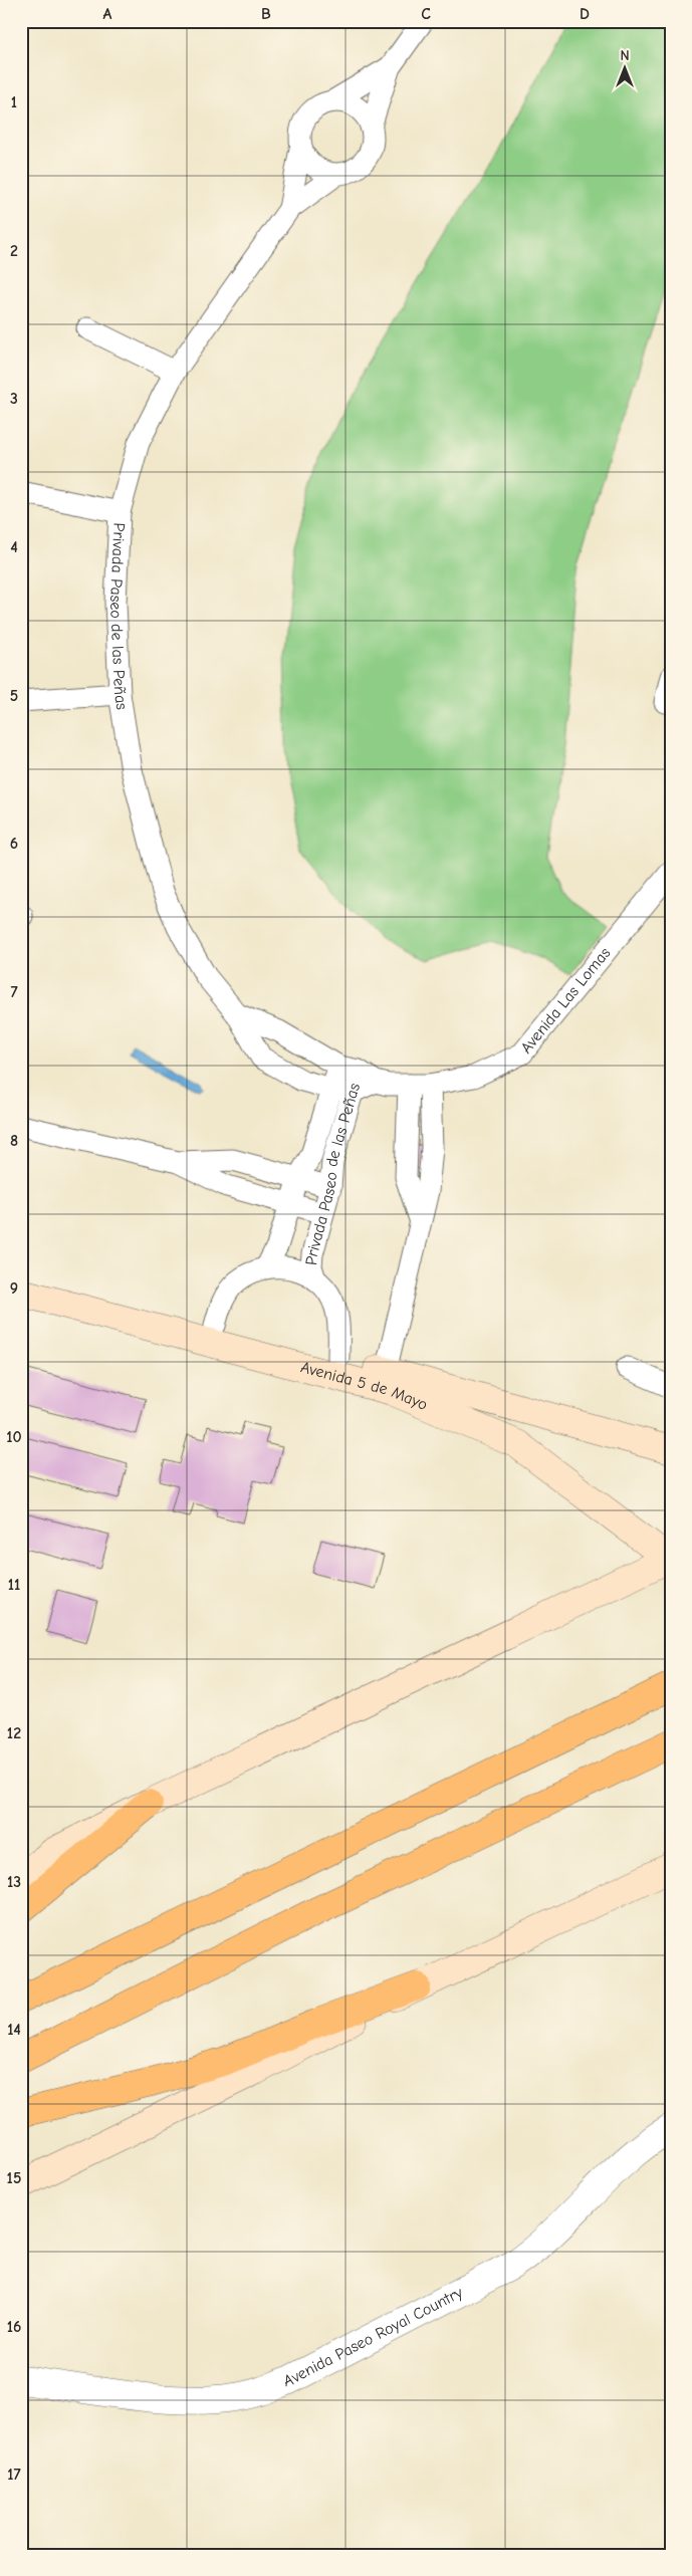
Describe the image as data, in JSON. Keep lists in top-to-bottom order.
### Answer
{
  "streets": {
    "main road": ["Avenida 5 de Mayo"],
    "street": ["Privada Paseo de las Peñas", "Avenida Las Lomas", "Avenida Paseo Royal Country"]
  },
  "crossings": [
    ["Privada Paseo de las Peñas", "Avenida Las Lomas"],
    ["Privada Paseo de las Peñas", "Avenida 5 de Mayo"]
  ],
  "north": "top",
  "grid": {
    "columns": [
      "A",
      "B",
      "C",
      "D"
    ],
    "rows": [
      "1",
      "2",
      "3",
      "4",
      "5",
      "6",
      "7",
      "8",
      "9",
      "10",
      "11",
      "12",
      "13",
      "14",
      "15",
      "16",
      "17"
    ]
  }
}
